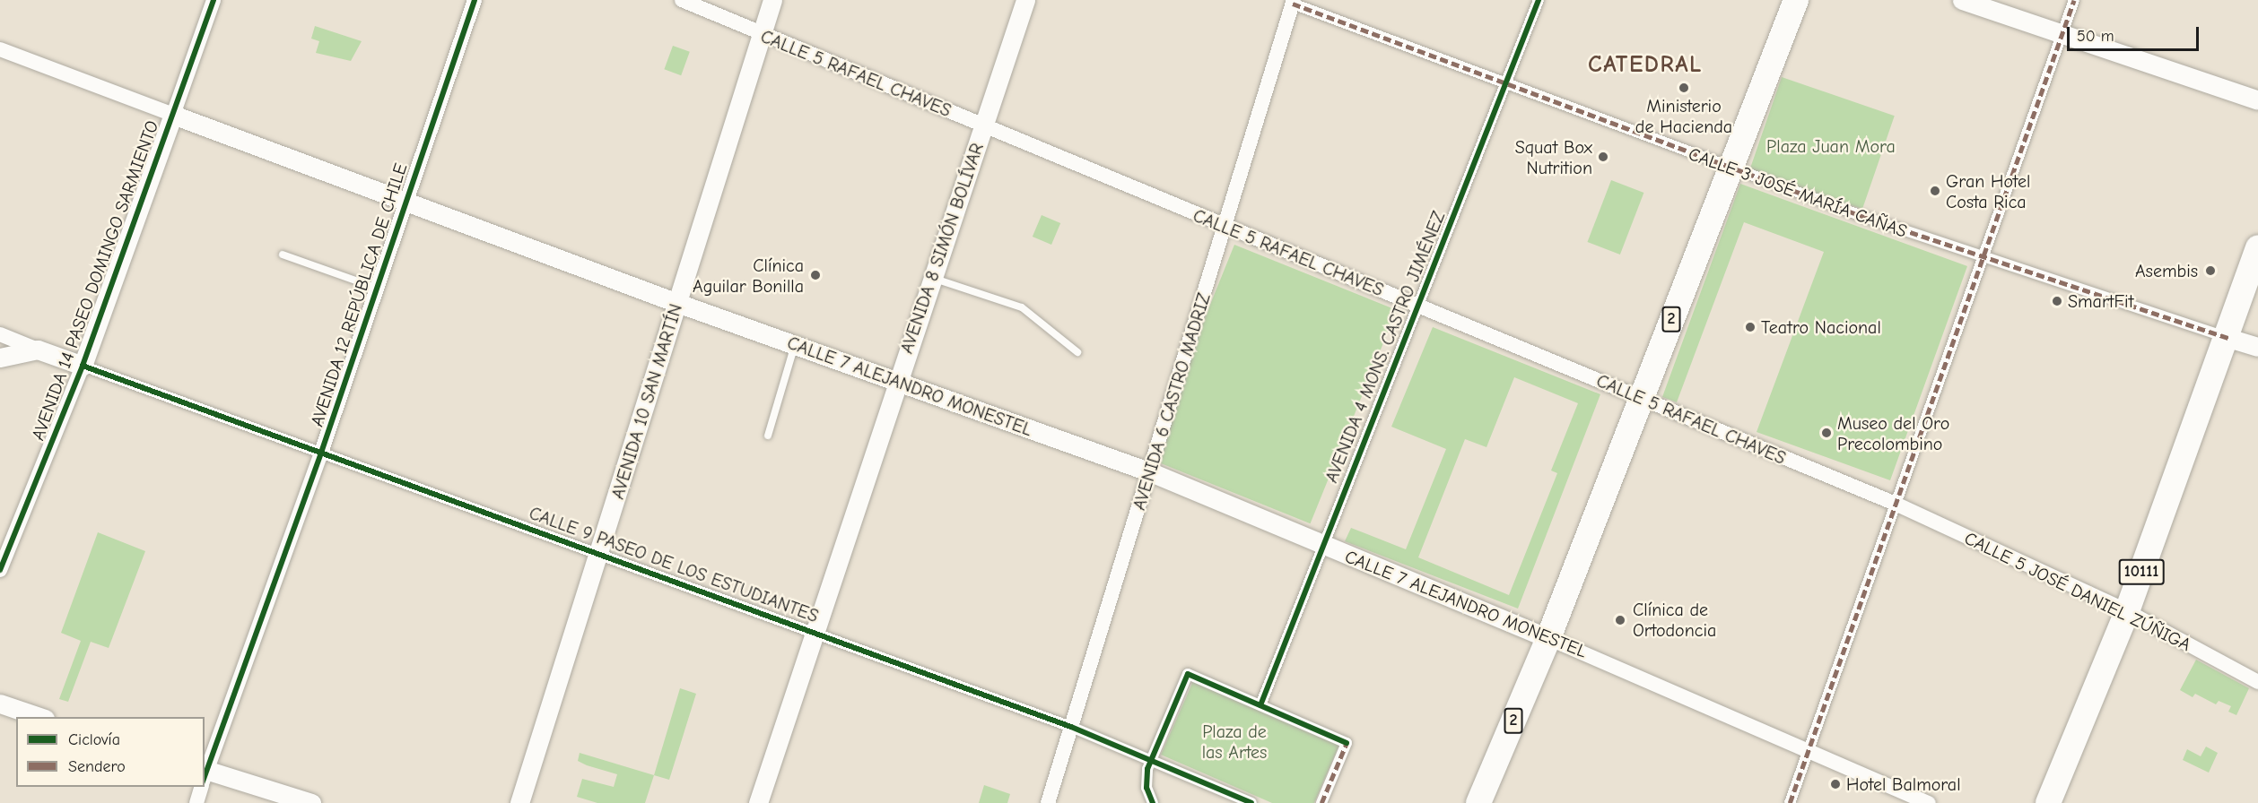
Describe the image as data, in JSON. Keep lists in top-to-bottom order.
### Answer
{
  "streets": {
    "highway": ["2", "10111"],
    "street": [
      "CALLE 5 RAFAEL CHAVES",
      "CALLE 3 JOSÉ MARÍA CAÑAS",
      "AVENIDA 8 SIMÓN BOLÍVAR",
      "AVENIDA 14 PASEO DOMINGO SARMIENTO",
      "AVENIDA 12 REPÚBLICA DE CHILE",
      "AVENIDA 4 MONS. CASTRO JIMÉNEZ",
      "CALLE 7 ALEJANDRO MONESTEL",
      "AVENIDA 10 SAN MARTÍN",
      "AVENIDA 6 CASTRO MADRIZ",
      "CALLE 9 PASEO DE LOS ESTUDIANTES",
      "CALLE 5 JOSÉ DANIEL ZÚÑIGA"
    ]
  },
  "crossings": [
    ["CALLE 5 RAFAEL CHAVES", "AVENIDA 8 SIMÓN BOLÍVAR"],
    ["CALLE 5 RAFAEL CHAVES", "2"],
    ["CALLE 5 RAFAEL CHAVES", "AVENIDA 4 MONS. CASTRO JIMÉNEZ"],
    ["CALLE 5 RAFAEL CHAVES", "AVENIDA 10 SAN MARTÍN"],
    ["CALLE 5 RAFAEL CHAVES", "AVENIDA 6 CASTRO MADRIZ"],
    ["CALLE 5 RAFAEL CHAVES", "CALLE 5 JOSÉ DANIEL ZÚÑIGA"],
    ["CALLE 3 JOSÉ MARÍA CAÑAS", "2"],
    ["CALLE 3 JOSÉ MARÍA CAÑAS", "AVENIDA 4 MONS. CASTRO JIMÉNEZ"],
    ["CALLE 3 JOSÉ MARÍA CAÑAS", "AVENIDA 6 CASTRO MADRIZ"],
    ["CALLE 3 JOSÉ MARÍA CAÑAS", "10111"],
    ["AVENIDA 8 SIMÓN BOLÍVAR", "CALLE 7 ALEJANDRO MONESTEL"],
    ["AVENIDA 8 SIMÓN BOLÍVAR", "CALLE 9 PASEO DE LOS ESTUDIANTES"],
    ["AVENIDA 14 PASEO DOMINGO SARMIENTO", "CALLE 7 ALEJANDRO MONESTEL"],
    ["AVENIDA 14 PASEO DOMINGO SARMIENTO", "CALLE 9 PASEO DE LOS ESTUDIANTES"],
    ["AVENIDA 12 REPÚBLICA DE CHILE", "CALLE 7 ALEJANDRO MONESTEL"],
    ["AVENIDA 12 REPÚBLICA DE CHILE", "CALLE 9 PASEO DE LOS ESTUDIANTES"],
    ["2", "CALLE 7 ALEJANDRO MONESTEL"],
    ["AVENIDA 4 MONS. CASTRO JIMÉNEZ", "CALLE 7 ALEJANDRO MONESTEL"],
    ["CALLE 7 ALEJANDRO MONESTEL", "AVENIDA 10 SAN MARTÍN"],
    ["CALLE 7 ALEJANDRO MONESTEL", "AVENIDA 6 CASTRO MADRIZ"],
    ["AVENIDA 10 SAN MARTÍN", "CALLE 9 PASEO DE LOS ESTUDIANTES"],
    ["AVENIDA 6 CASTRO MADRIZ", "CALLE 9 PASEO DE LOS ESTUDIANTES"],
    ["10111", "CALLE 5 JOSÉ DANIEL ZÚÑIGA"]
  ],
  "districts": ["CATEDRAL"],
  "parks": ["Plaza Juan Mora", "Plaza de las Artes"],
  "places": [
    "Ministerio de Hacienda",
    "Squat Box Nutrition",
    "Gran Hotel Costa Rica",
    "Asembis",
    "Clínica Aguilar Bonilla",
    "SmartFit",
    "Teatro Nacional",
    "Museo del Oro Precolombino",
    "Clínica de Ortodoncia",
    "Hotel Balmoral"
  ],
  "legend": ["Ciclovía", "Sendero"],
  "scale_bar": "50 m"
}
